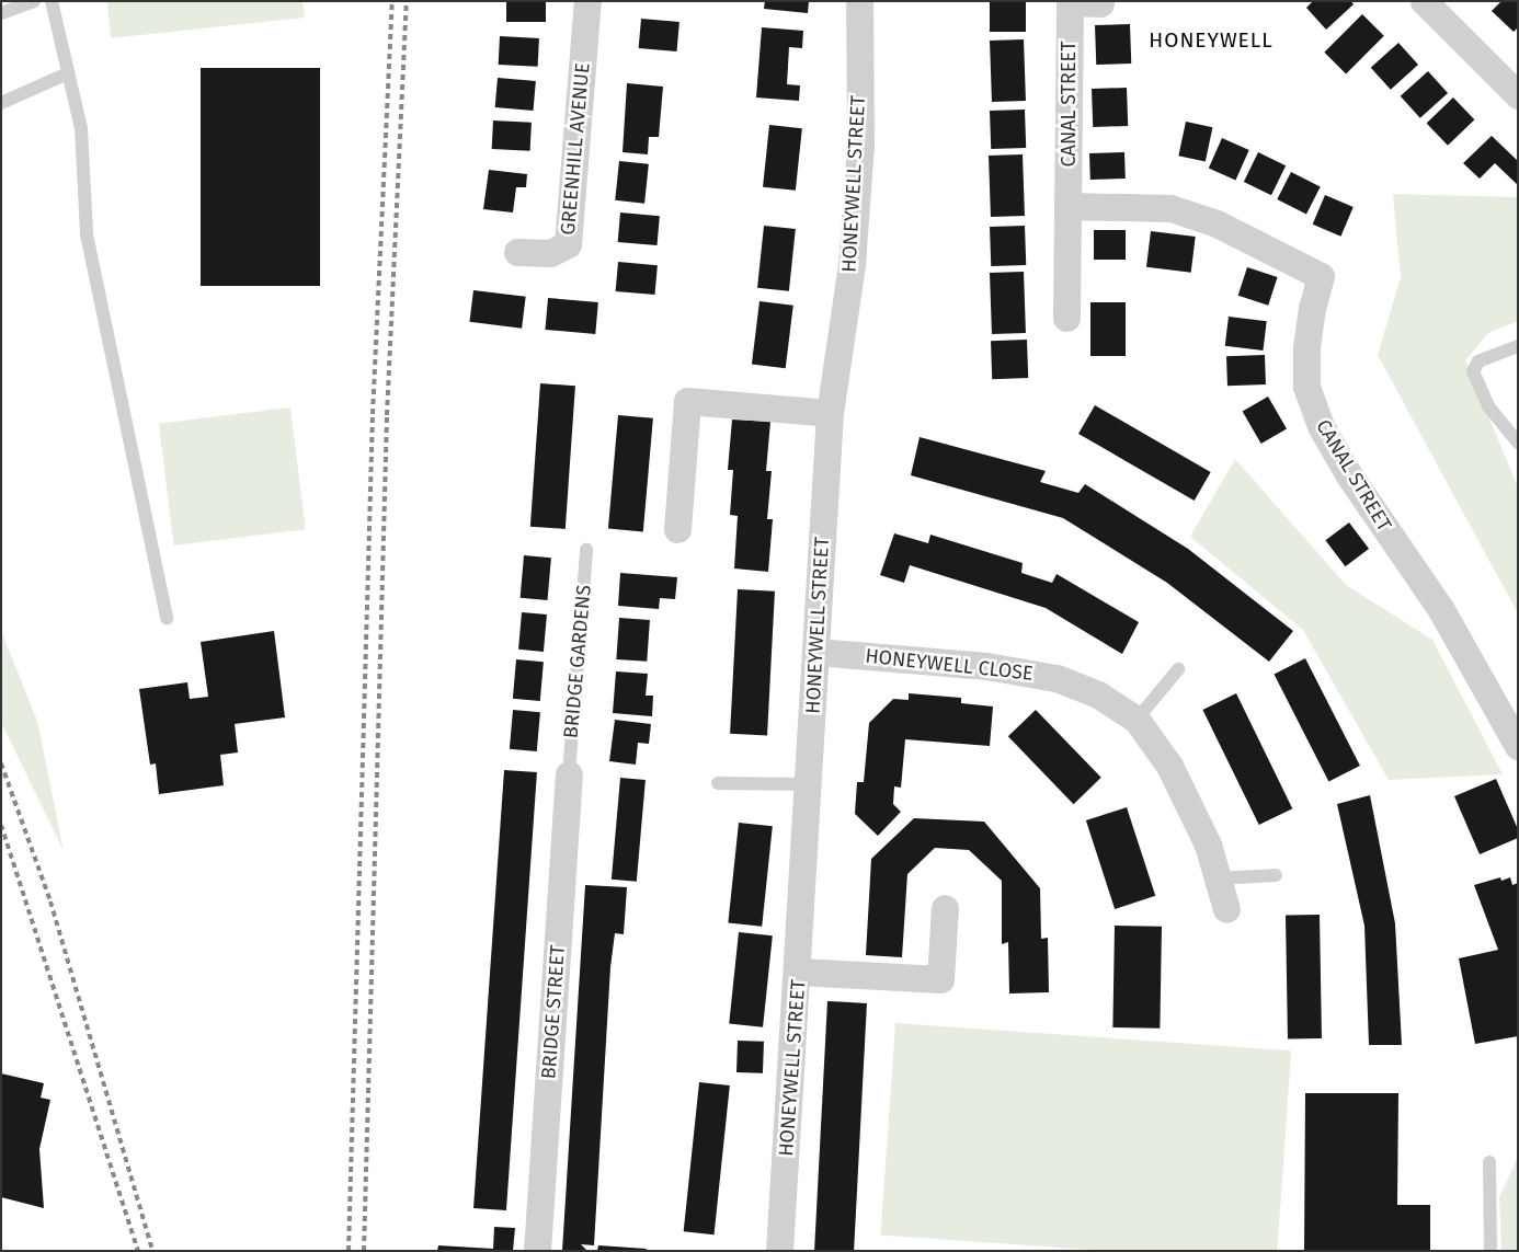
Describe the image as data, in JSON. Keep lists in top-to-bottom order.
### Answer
{
  "streets": {
    "street": [
      "CANAL STREET",
      "GREENHILL AVENUE",
      "HONEYWELL STREET",
      "HONEYWELL CLOSE",
      "BRIDGE STREET"
    ],
    "lane": ["BRIDGE GARDENS"]
  },
  "crossings": [
    ["HONEYWELL STREET", "HONEYWELL CLOSE"],
    ["BRIDGE GARDENS", "BRIDGE STREET"]
  ],
  "districts": ["HONEYWELL"]
}
